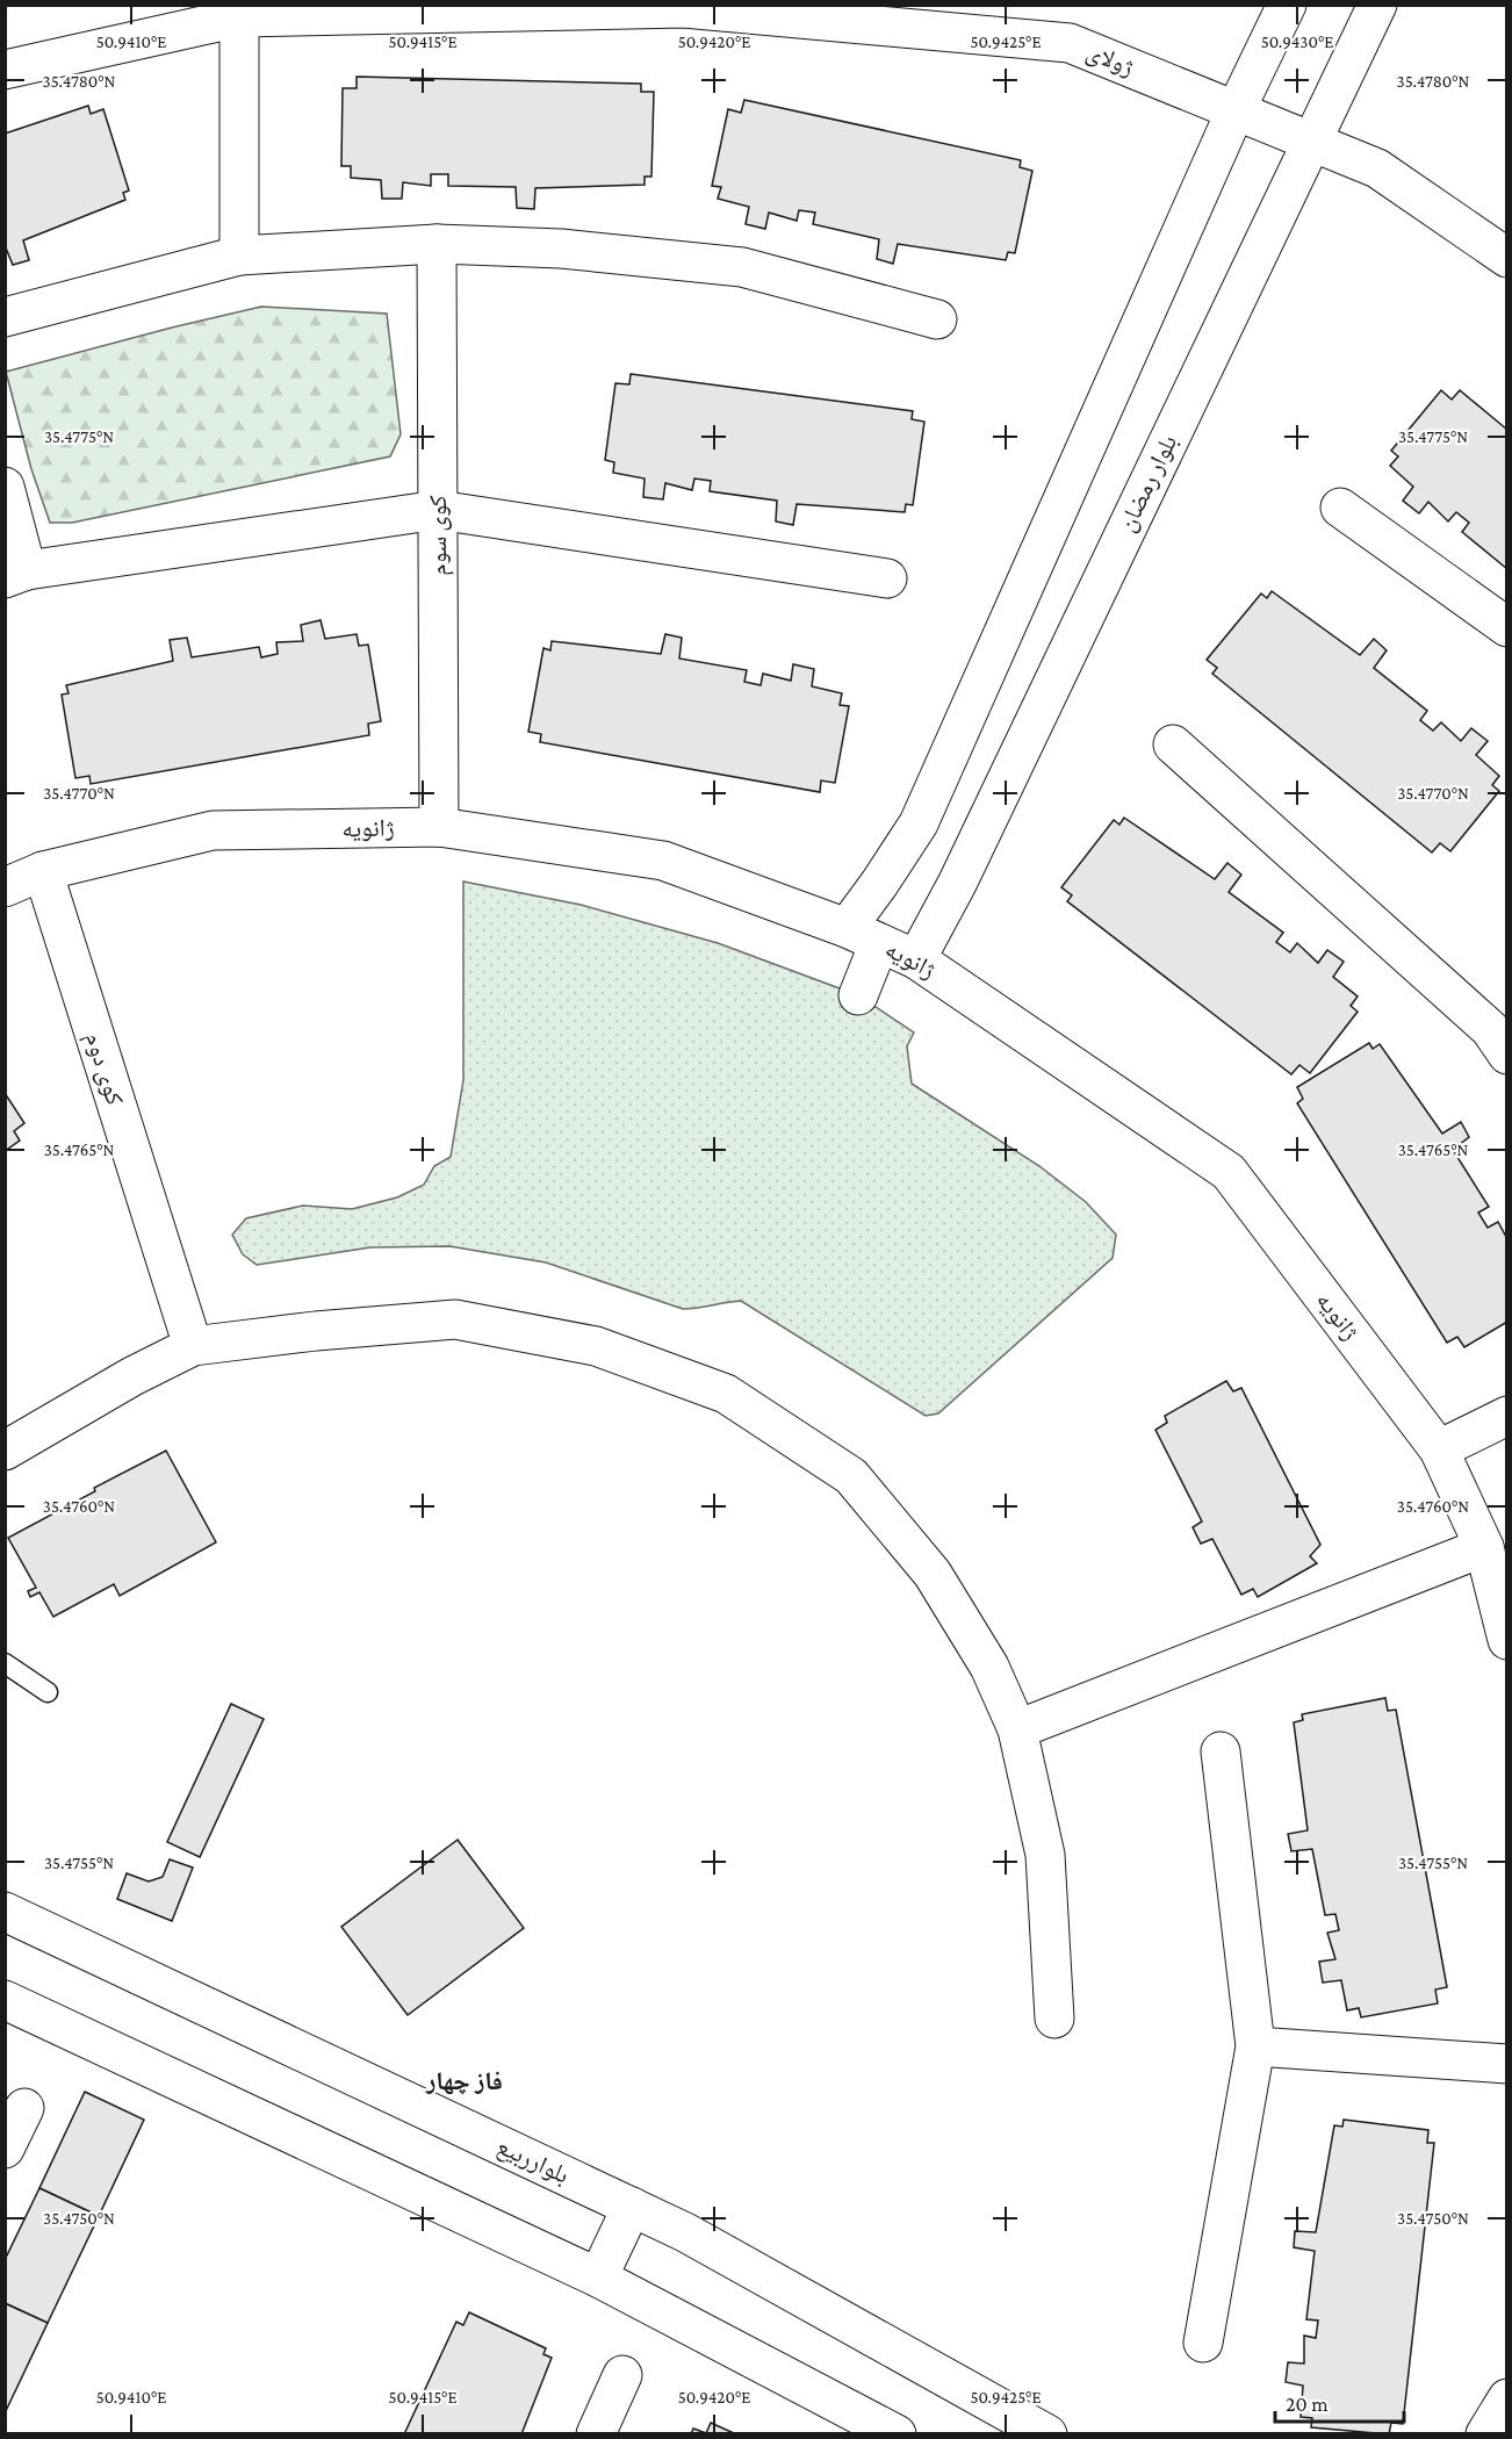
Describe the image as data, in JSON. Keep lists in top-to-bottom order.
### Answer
{
  "streets": {
    "street": [
      "ژولای",
      "بلوار رمضان",
      "کوی سوم",
      "ژانویه",
      "کوی دوم",
      "بلوارربیع"
    ]
  },
  "crossings": [
    ["ژولای", "بلوار رمضان"],
    ["بلوار رمضان", "ژانویه"],
    ["کوی سوم", "ژانویه"],
    ["ژانویه", "کوی دوم"]
  ],
  "districts": ["فاز چهار"],
  "scale_bar": "20 m",
  "coordinates": [
    "50.9410°E",
    "50.9415°E",
    "50.9420°E",
    "50.9425°E",
    "50.9430°E",
    "35.4780°N",
    "35.4775°N",
    "35.4770°N",
    "35.4765°N",
    "35.4760°N",
    "35.4755°N",
    "35.4750°N"
  ]
}
